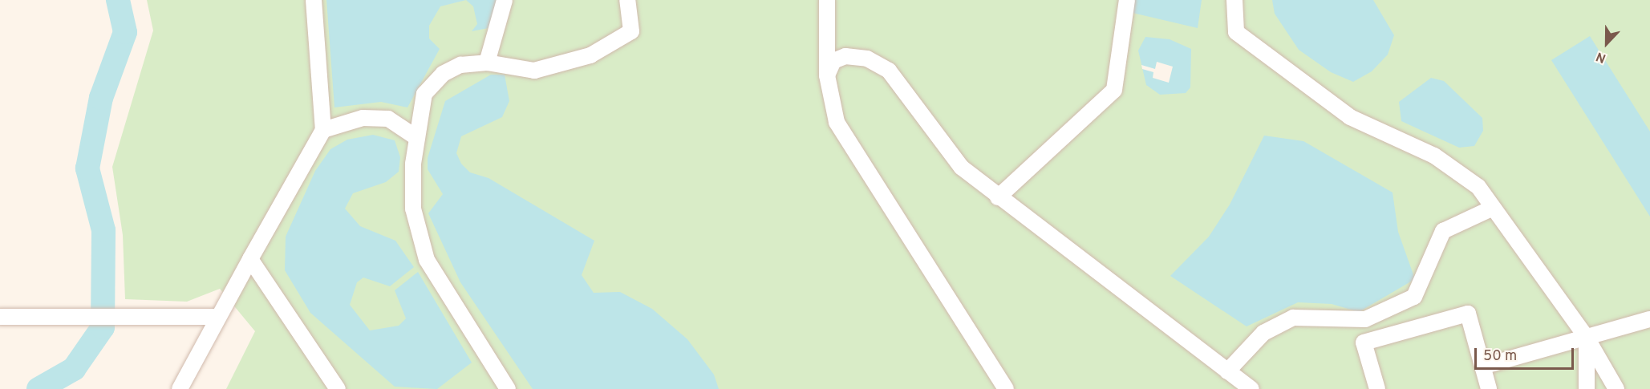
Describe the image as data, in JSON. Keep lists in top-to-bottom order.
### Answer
{
  "scale_bar": "50 m",
  "north": "bottom"
}
